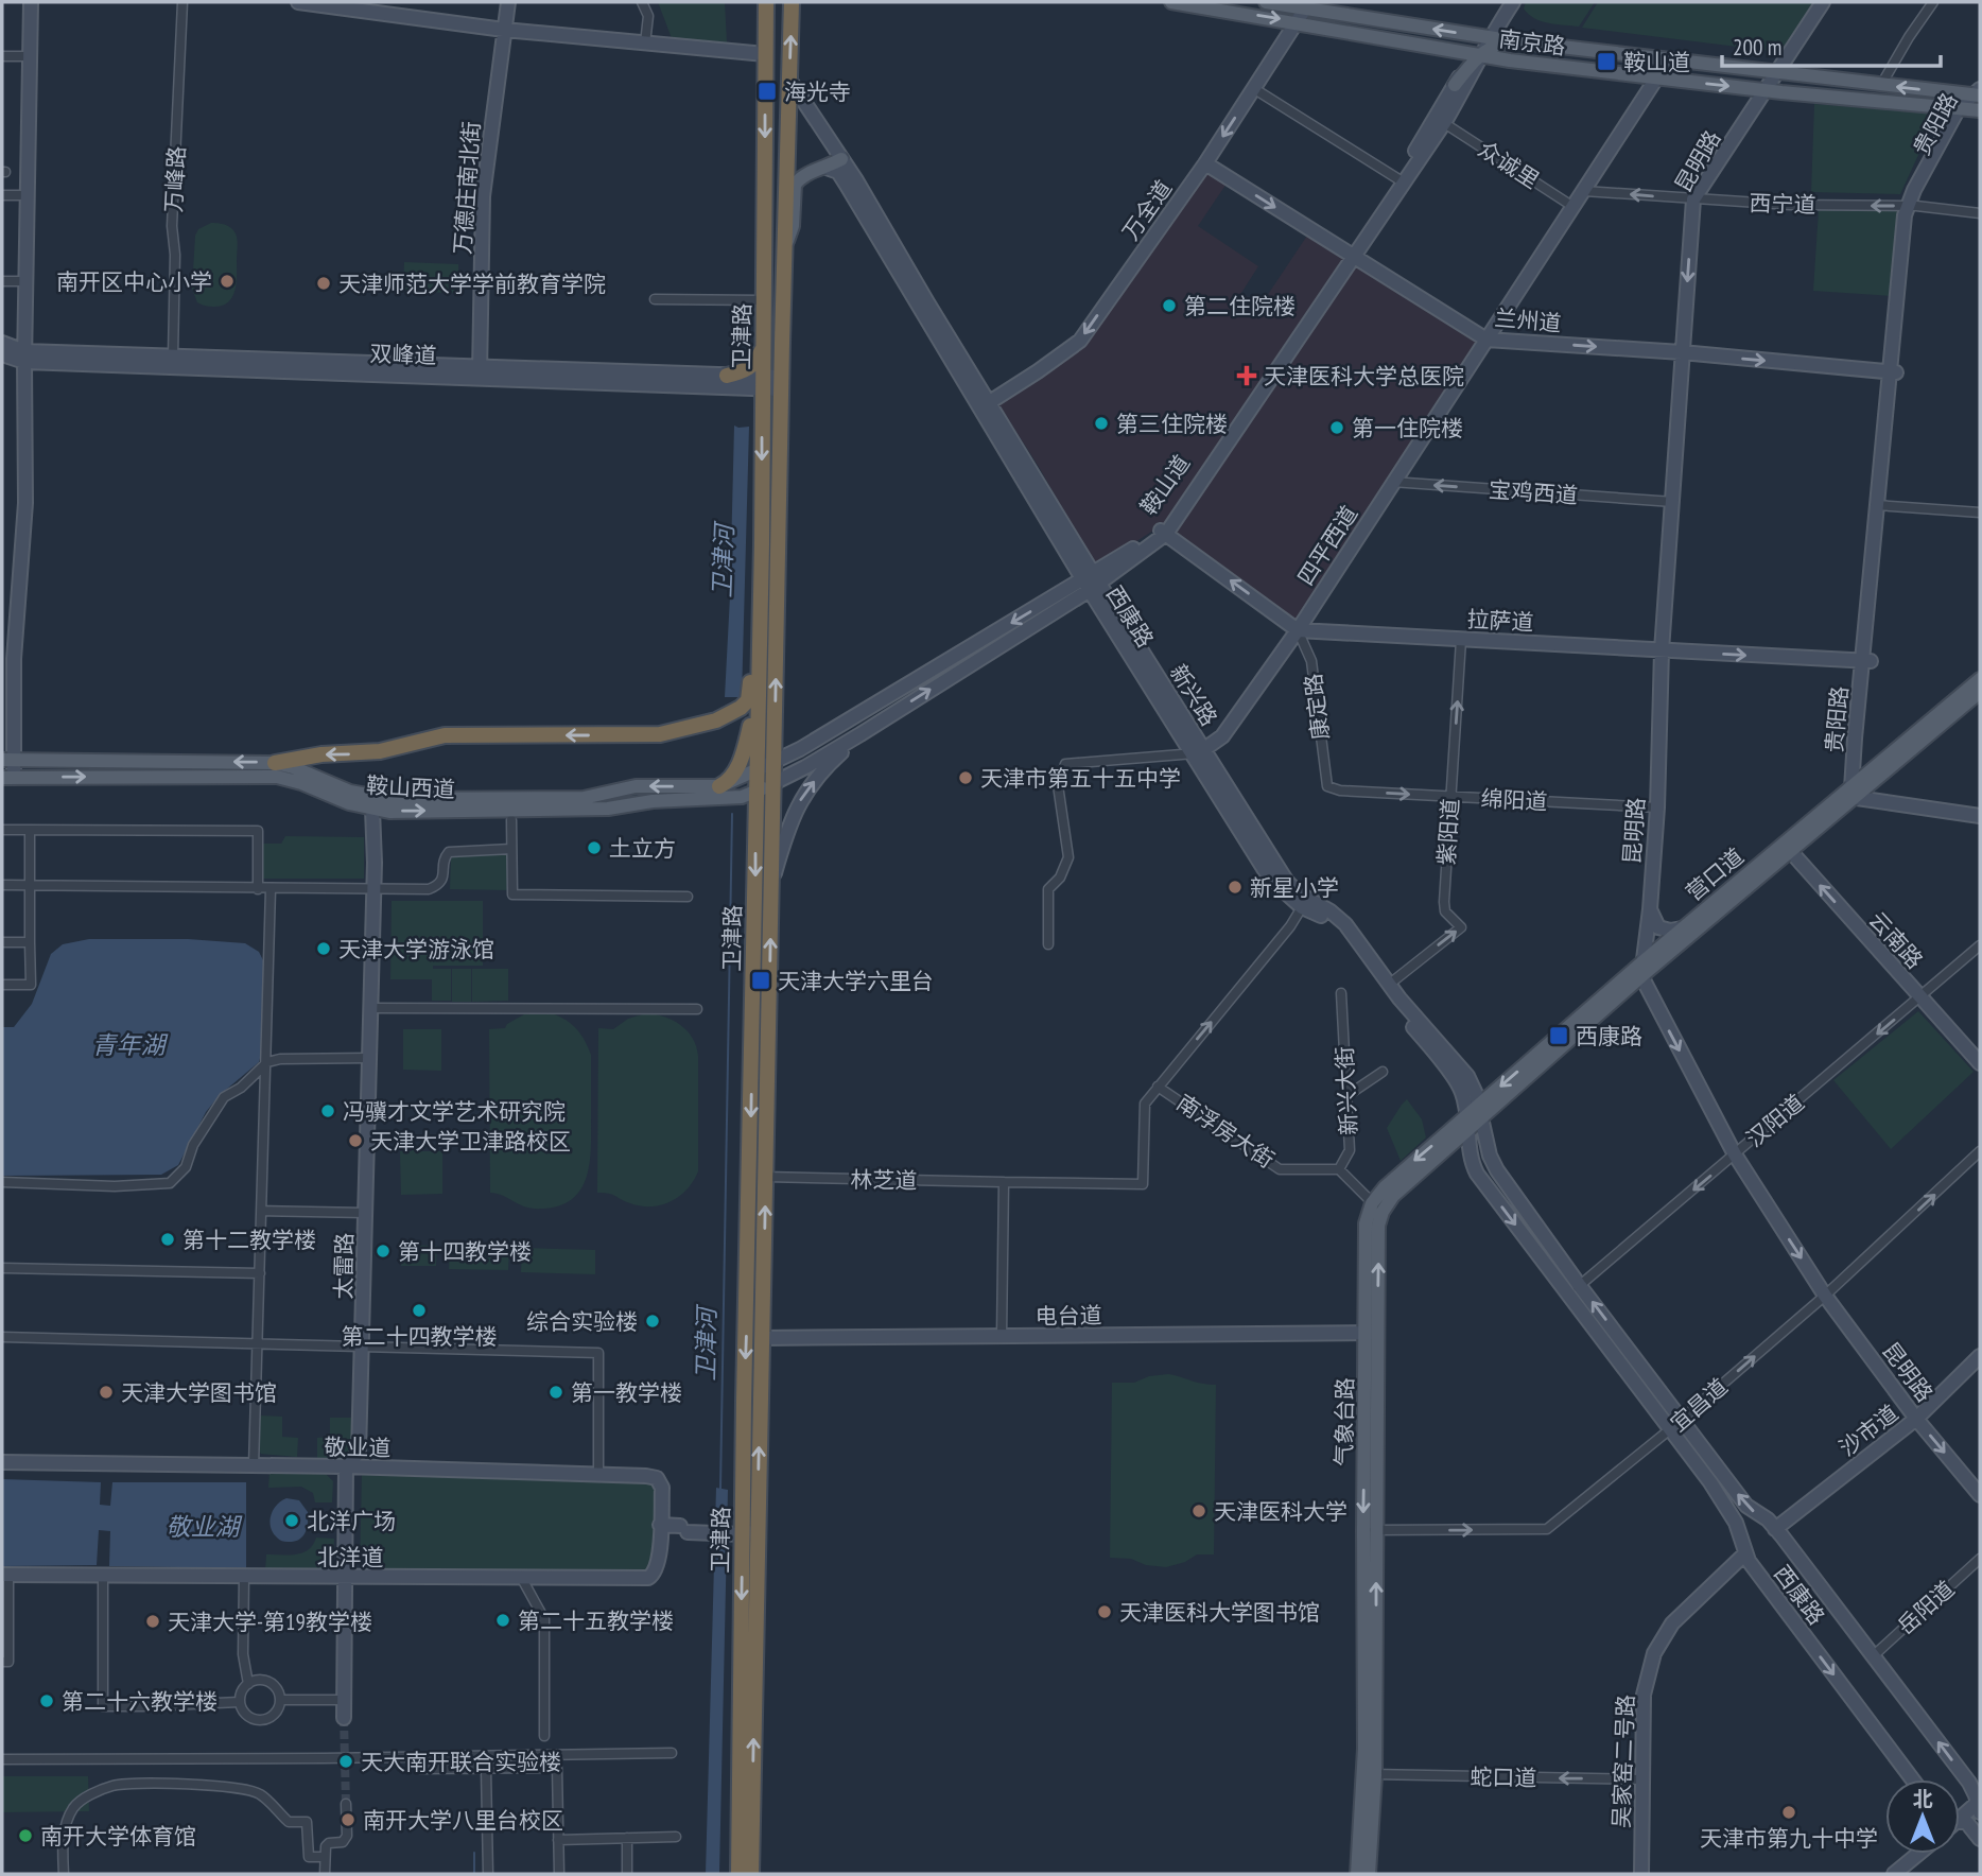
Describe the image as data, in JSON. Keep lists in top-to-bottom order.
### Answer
{
  "streets": {
    "highway": ["卫津路"],
    "main road": [
      "南京路",
      "鞍山西道",
      "营口道",
      "气象台路"
    ],
    "street": [
      "贵阳路",
      "昆明路",
      "众诚里",
      "万峰路",
      "万德庄南北街",
      "西宁道",
      "万全道",
      "兰州道",
      "双峰道",
      "鞍山道",
      "宝鸡西道",
      "四平西道",
      "西康路",
      "拉萨道",
      "新兴路",
      "康定路",
      "绵阳道",
      "紫阳道",
      "云南路",
      "新兴大街",
      "汉阳道",
      "南浮房大街",
      "林芝道",
      "太雷路",
      "电台道",
      "宜昌道",
      "沙市道",
      "敬业道",
      "北洋道",
      "岳阳道",
      "吴家窑二号路",
      "蛇口道"
    ]
  },
  "crossings": [
    ["南京路", "贵阳路"],
    ["南京路", "昆明路"],
    ["南京路", "万全道"],
    ["南京路", "鞍山道"],
    ["南京路", "四平西道"],
    ["贵阳路", "西宁道"],
    ["贵阳路", "兰州道"],
    ["贵阳路", "拉萨道"],
    ["贵阳路", "营口道"],
    ["昆明路", "西宁道"],
    ["昆明路", "兰州道"],
    ["昆明路", "宝鸡西道"],
    ["昆明路", "拉萨道"],
    ["昆明路", "绵阳道"],
    ["昆明路", "营口道"],
    ["昆明路", "汉阳道"],
    ["昆明路", "宜昌道"],
    ["昆明路", "沙市道"],
    ["众诚里", "鞍山道"],
    ["众诚里", "四平西道"],
    ["万峰路", "双峰道"],
    ["万德庄南北街", "双峰道"],
    ["西宁道", "四平西道"],
    ["万全道", "兰州道"],
    ["万全道", "新兴路"],
    ["兰州道", "鞍山道"],
    ["兰州道", "四平西道"],
    ["卫津路", "双峰道"],
    ["卫津路", "鞍山道"],
    ["卫津路", "鞍山西道"],
    ["卫津路", "林芝道"],
    ["卫津路", "电台道"],
    ["鞍山道", "新兴路"],
    ["鞍山道", "鞍山西道"],
    ["宝鸡西道", "四平西道"],
    ["四平西道", "西康路"],
    ["四平西道", "拉萨道"],
    ["四平西道", "新兴路"],
    ["四平西道", "康定路"],
    ["西康路", "新兴路"],
    ["西康路", "营口道"],
    ["西康路", "汉阳道"],
    ["西康路", "宜昌道"],
    ["西康路", "沙市道"],
    ["西康路", "岳阳道"],
    ["西康路", "吴家窑二号路"],
    ["拉萨道", "康定路"],
    ["拉萨道", "紫阳道"],
    ["新兴路", "紫阳道"],
    ["新兴路", "营口道"],
    ["康定路", "绵阳道"],
    ["鞍山西道", "太雷路"],
    ["绵阳道", "紫阳道"],
    ["营口道", "云南路"],
    ["云南路", "汉阳道"],
    ["新兴大街", "南浮房大街"],
    ["南浮房大街", "林芝道"],
    ["太雷路", "敬业道"],
    ["太雷路", "北洋道"],
    ["电台道", "气象台路"],
    ["宜昌道", "气象台路"],
    ["气象台路", "蛇口道"],
    ["敬业道", "北洋道"],
    ["吴家窑二号路", "蛇口道"]
  ],
  "one_way": [
    "昆明路",
    "西宁道",
    "万全道",
    "兰州道",
    "宝鸡西道",
    "拉萨道",
    "绵阳道",
    "紫阳道",
    "云南路",
    "汉阳道",
    "宜昌道",
    "蛇口道"
  ],
  "water": ["卫津河", "青年湖", "敬业湖"],
  "places": {
    "transit": [
      "鞍山道",
      "海光寺",
      "天津大学六里台",
      "西康路"
    ],
    "other": [
      "南开区中心小学",
      "天津师范大学学前教育学院",
      "第二住院楼",
      "第三住院楼",
      "第一住院楼",
      "天津市第五十五中学",
      "土立方",
      "新星小学",
      "天津大学游泳馆",
      "冯骥才文学艺术研究院",
      "天津大学卫津路校区",
      "第十二教学楼",
      "第十四教学楼",
      "第二十四教学楼",
      "综合实验楼",
      "天津大学图书馆",
      "第一教学楼",
      "天津医科大学",
      "北洋广场",
      "天津医科大学图书馆",
      "第二十五教学楼",
      "天津大学-第19教学楼",
      "第二十六教学楼",
      "天大南开联合实验楼",
      "天津市第九十中学",
      "南开大学八里台校区",
      "南开大学体育馆"
    ],
    "health": ["天津医科大学总医院"]
  },
  "scale_bar": "200 m",
  "north": "top"
}
